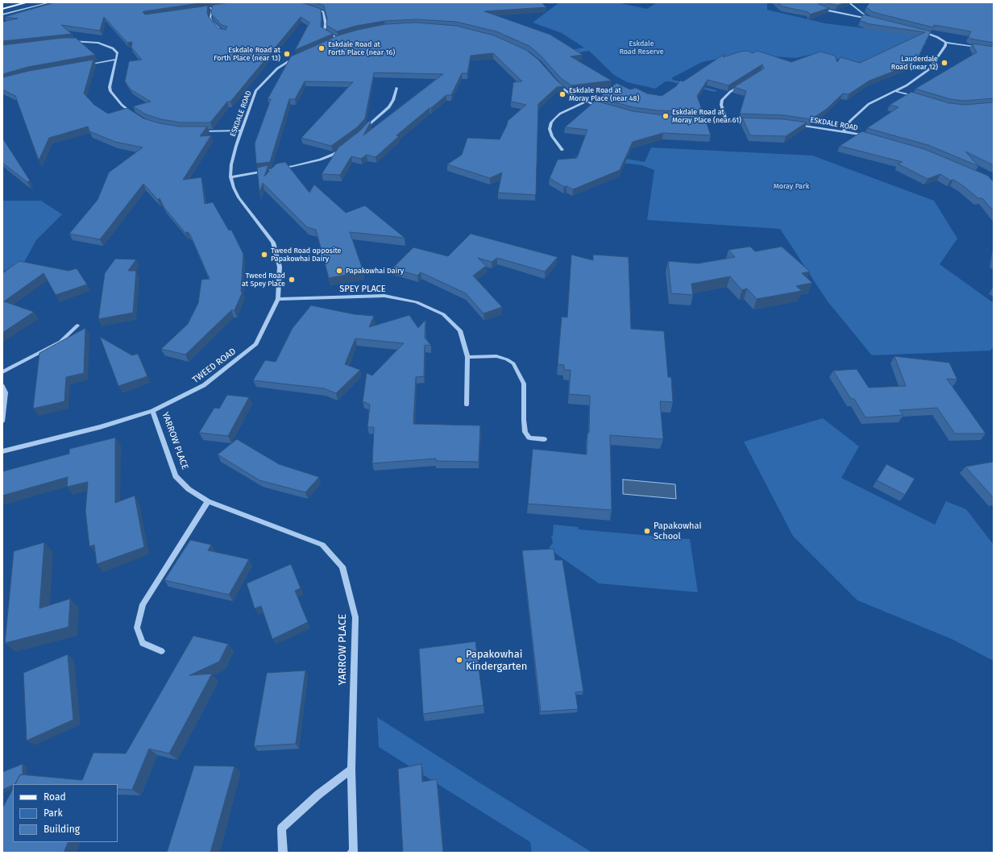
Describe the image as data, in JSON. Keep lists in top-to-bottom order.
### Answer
{
  "streets": {
    "street": [
      "ESKDALE ROAD",
      "SPEY PLACE",
      "TWEED ROAD",
      "YARROW PLACE"
    ]
  },
  "crossings": [
    ["ESKDALE ROAD", "TWEED ROAD"],
    ["SPEY PLACE", "TWEED ROAD"],
    ["TWEED ROAD", "YARROW PLACE"]
  ],
  "parks": ["Eskdale Road Reserve", "Moray Park"],
  "places": [
    "Eskdale Road at Forth Place (near 16)",
    "Eskdale Road at Forth Place (near 13)",
    "Lauderdale Road (near 12)",
    "Eskdale Road at Moray Place (near 48)",
    "Eskdale Road at Moray Place (near 61)",
    "Tweed Road opposite Papakowhai Dairy",
    "Papakowhai Dairy",
    "Tweed Road at Spey Place",
    "Papakowhai School",
    "Papakowhai Kindergarten"
  ],
  "legend": ["Road", "Park", "Building"]
}
